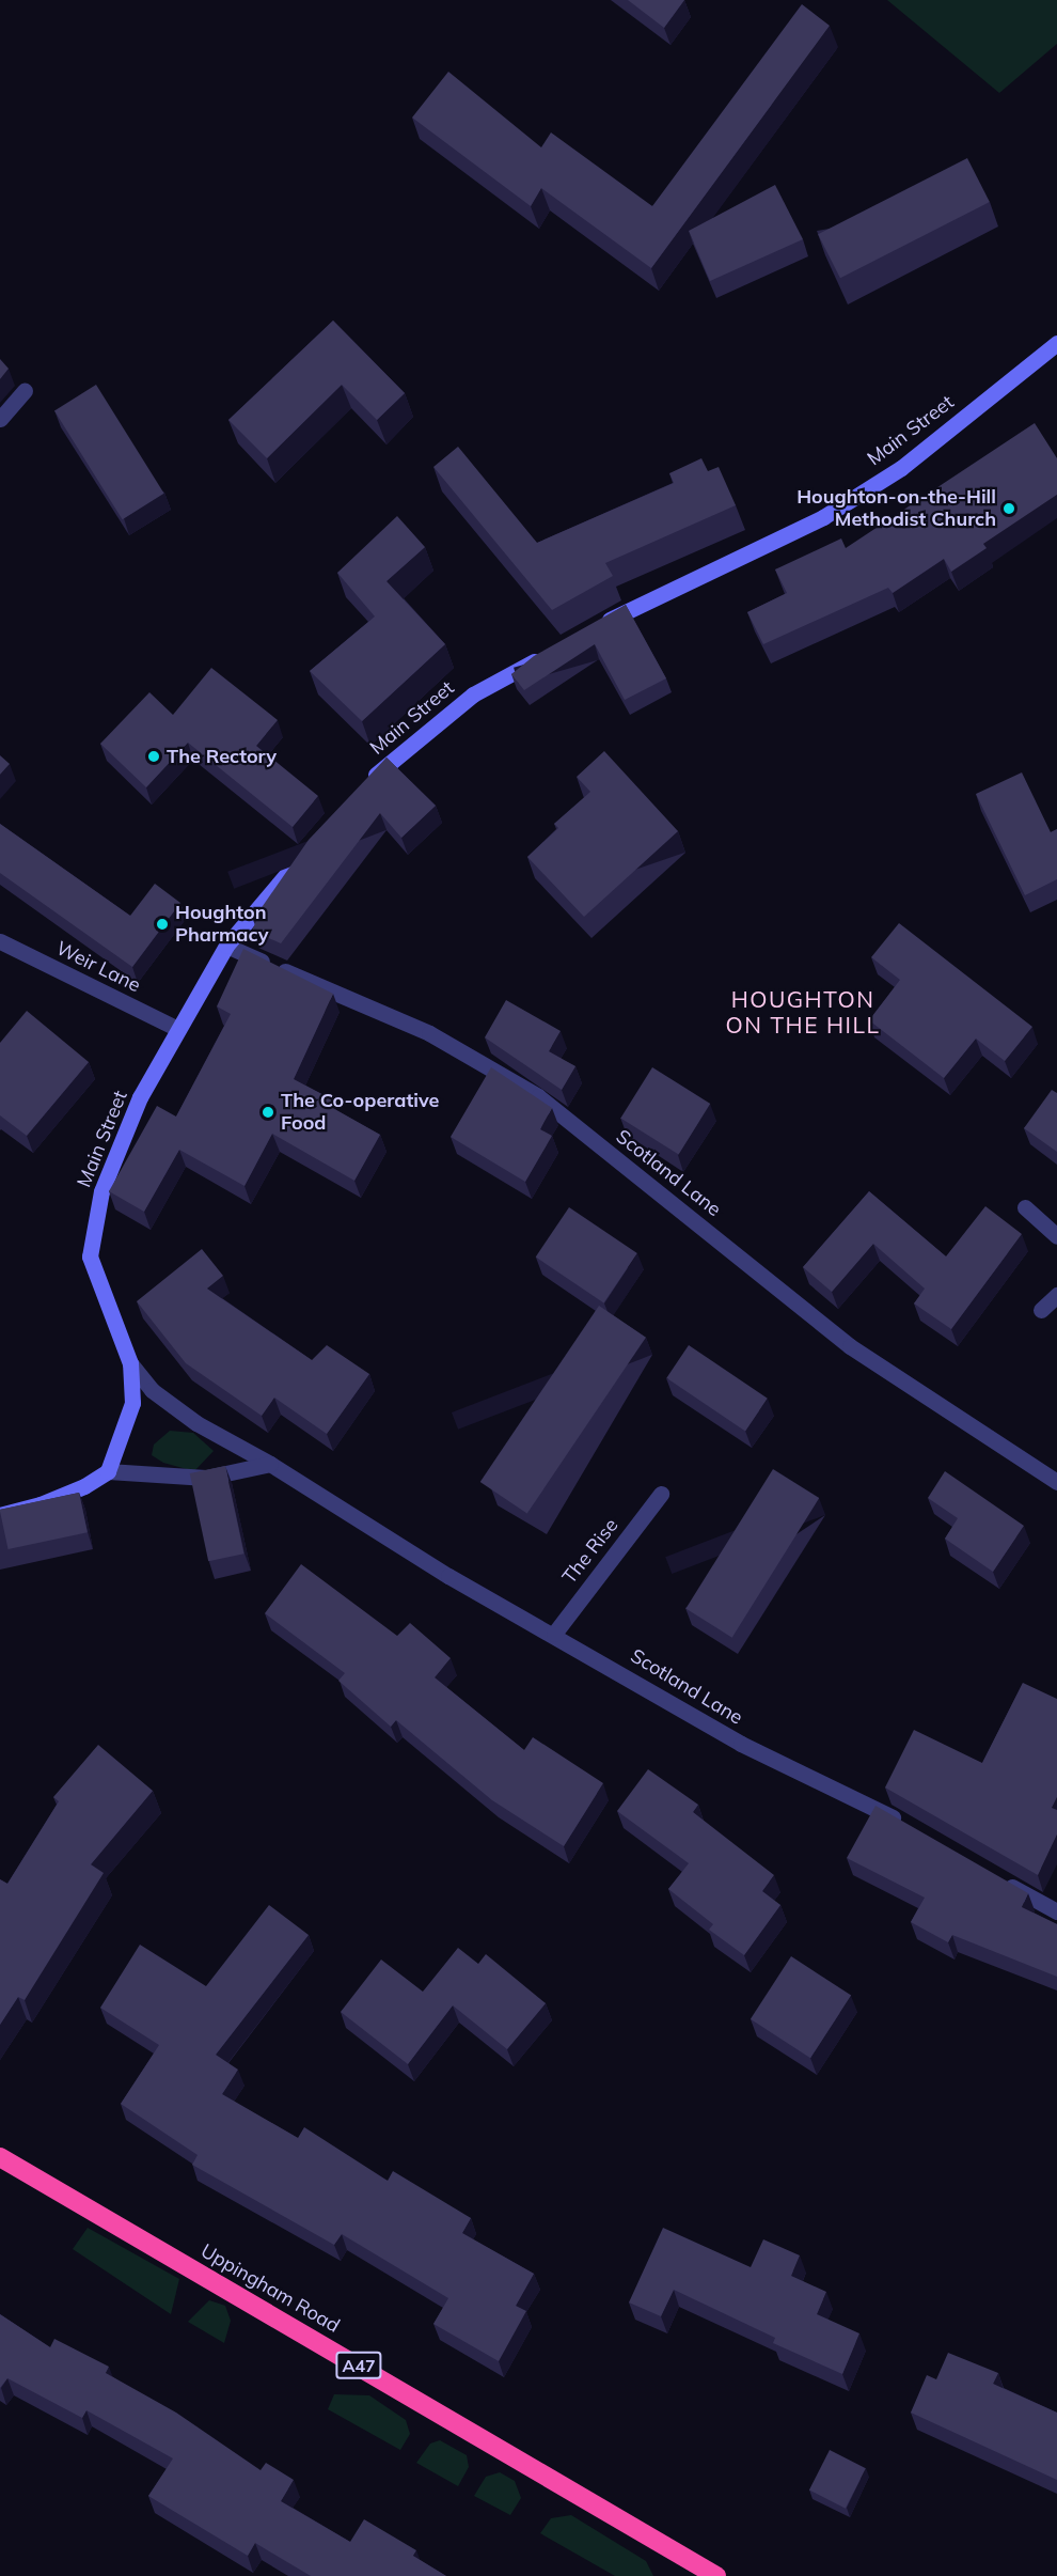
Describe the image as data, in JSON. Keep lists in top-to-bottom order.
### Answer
{
  "streets": {
    "highway": ["Uppingham Road", "A47"],
    "street": [
      "Main Street",
      "Weir Lane",
      "Scotland Lane",
      "The Rise"
    ]
  },
  "crossings": [
    ["Main Street", "Weir Lane"],
    ["Main Street", "Scotland Lane"],
    ["Scotland Lane", "The Rise"]
  ],
  "districts": ["HOUGHTON ON THE HILL"],
  "places": [
    "Houghton-on-the-Hill Methodist Church",
    "The Rectory",
    "Houghton Pharmacy",
    "The Co-operative Food"
  ]
}
